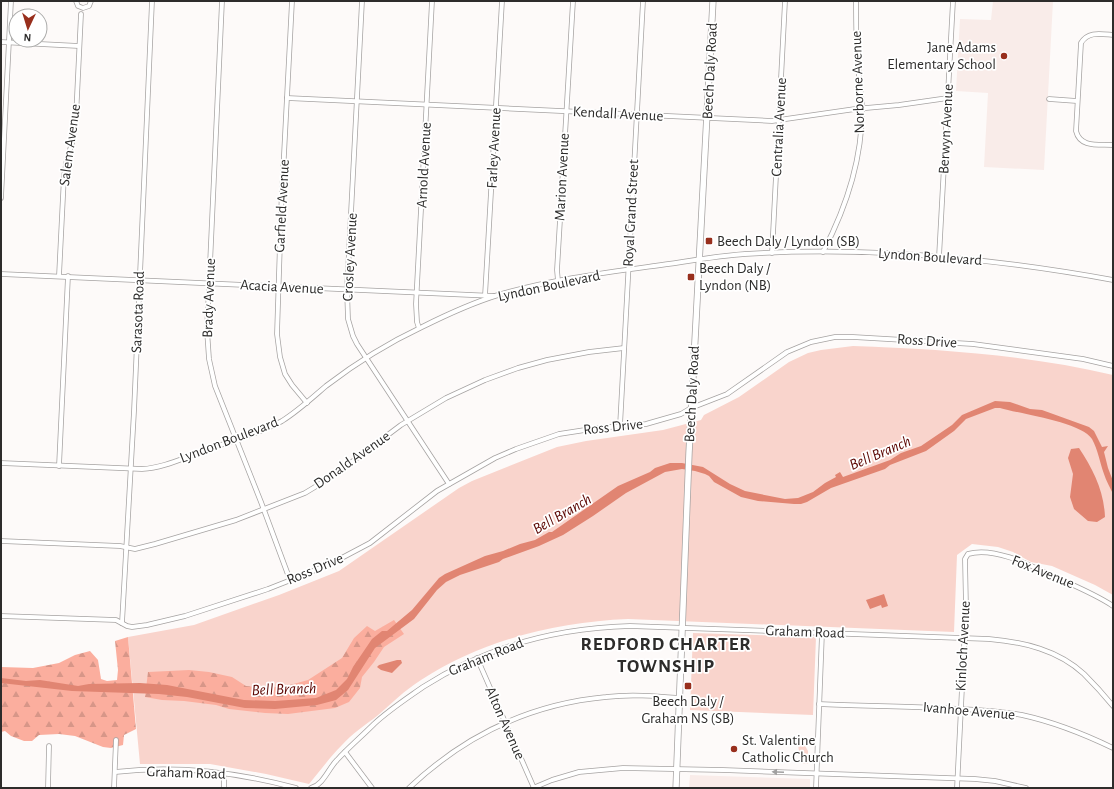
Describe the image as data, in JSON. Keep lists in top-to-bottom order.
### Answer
{
  "streets": {
    "main road": ["Beech Daly Road"],
    "street": [
      "Norborne Avenue",
      "Kendall Avenue",
      "Centralia Avenue",
      "Berwyn Avenue",
      "Salem Avenue",
      "Farley Avenue",
      "Arnold Avenue",
      "Marion Avenue",
      "Garfield Avenue",
      "Royal Grand Street",
      "Crosley Avenue",
      "Lyndon Boulevard",
      "Acacia Avenue",
      "Brady Avenue",
      "Sarasota Road",
      "Ross Drive",
      "Donald Avenue",
      "Fox Avenue",
      "Graham Road",
      "Kinloch Avenue",
      "Ivanhoe Avenue",
      "Alton Avenue"
    ]
  },
  "crossings": [
    ["Beech Daly Road", "Kendall Avenue"],
    ["Beech Daly Road", "Lyndon Boulevard"],
    ["Beech Daly Road", "Ross Drive"],
    ["Beech Daly Road", "Graham Road"],
    ["Norborne Avenue", "Kendall Avenue"],
    ["Norborne Avenue", "Lyndon Boulevard"],
    ["Kendall Avenue", "Centralia Avenue"],
    ["Kendall Avenue", "Berwyn Avenue"],
    ["Kendall Avenue", "Farley Avenue"],
    ["Kendall Avenue", "Arnold Avenue"],
    ["Kendall Avenue", "Marion Avenue"],
    ["Kendall Avenue", "Garfield Avenue"],
    ["Kendall Avenue", "Royal Grand Street"],
    ["Kendall Avenue", "Crosley Avenue"],
    ["Centralia Avenue", "Lyndon Boulevard"],
    ["Berwyn Avenue", "Lyndon Boulevard"],
    ["Salem Avenue", "Acacia Avenue"],
    ["Farley Avenue", "Acacia Avenue"],
    ["Arnold Avenue", "Lyndon Boulevard"],
    ["Arnold Avenue", "Acacia Avenue"],
    ["Marion Avenue", "Lyndon Boulevard"],
    ["Garfield Avenue", "Lyndon Boulevard"],
    ["Garfield Avenue", "Acacia Avenue"],
    ["Royal Grand Street", "Lyndon Boulevard"],
    ["Royal Grand Street", "Ross Drive"],
    ["Royal Grand Street", "Donald Avenue"],
    ["Crosley Avenue", "Lyndon Boulevard"],
    ["Crosley Avenue", "Acacia Avenue"],
    ["Crosley Avenue", "Ross Drive"],
    ["Crosley Avenue", "Donald Avenue"],
    ["Lyndon Boulevard", "Acacia Avenue"],
    ["Lyndon Boulevard", "Brady Avenue"],
    ["Lyndon Boulevard", "Sarasota Road"],
    ["Acacia Avenue", "Brady Avenue"],
    ["Acacia Avenue", "Sarasota Road"],
    ["Brady Avenue", "Ross Drive"],
    ["Brady Avenue", "Donald Avenue"],
    ["Sarasota Road", "Ross Drive"],
    ["Sarasota Road", "Donald Avenue"],
    ["Fox Avenue", "Kinloch Avenue"],
    ["Graham Road", "Kinloch Avenue"],
    ["Graham Road", "Alton Avenue"],
    ["Kinloch Avenue", "Ivanhoe Avenue"]
  ],
  "districts": ["REDFORD CHARTER TOWNSHIP"],
  "water": ["Bell Branch"],
  "places": {
    "other": ["Jane Adams Elementary School", "St. Valentine Catholic Church"],
    "transit": ["Beech Daly / Lyndon (SB)", "Beech Daly / Lyndon (NB)", "Beech Daly / Graham NS (SB)"]
  },
  "north": "bottom"
}
